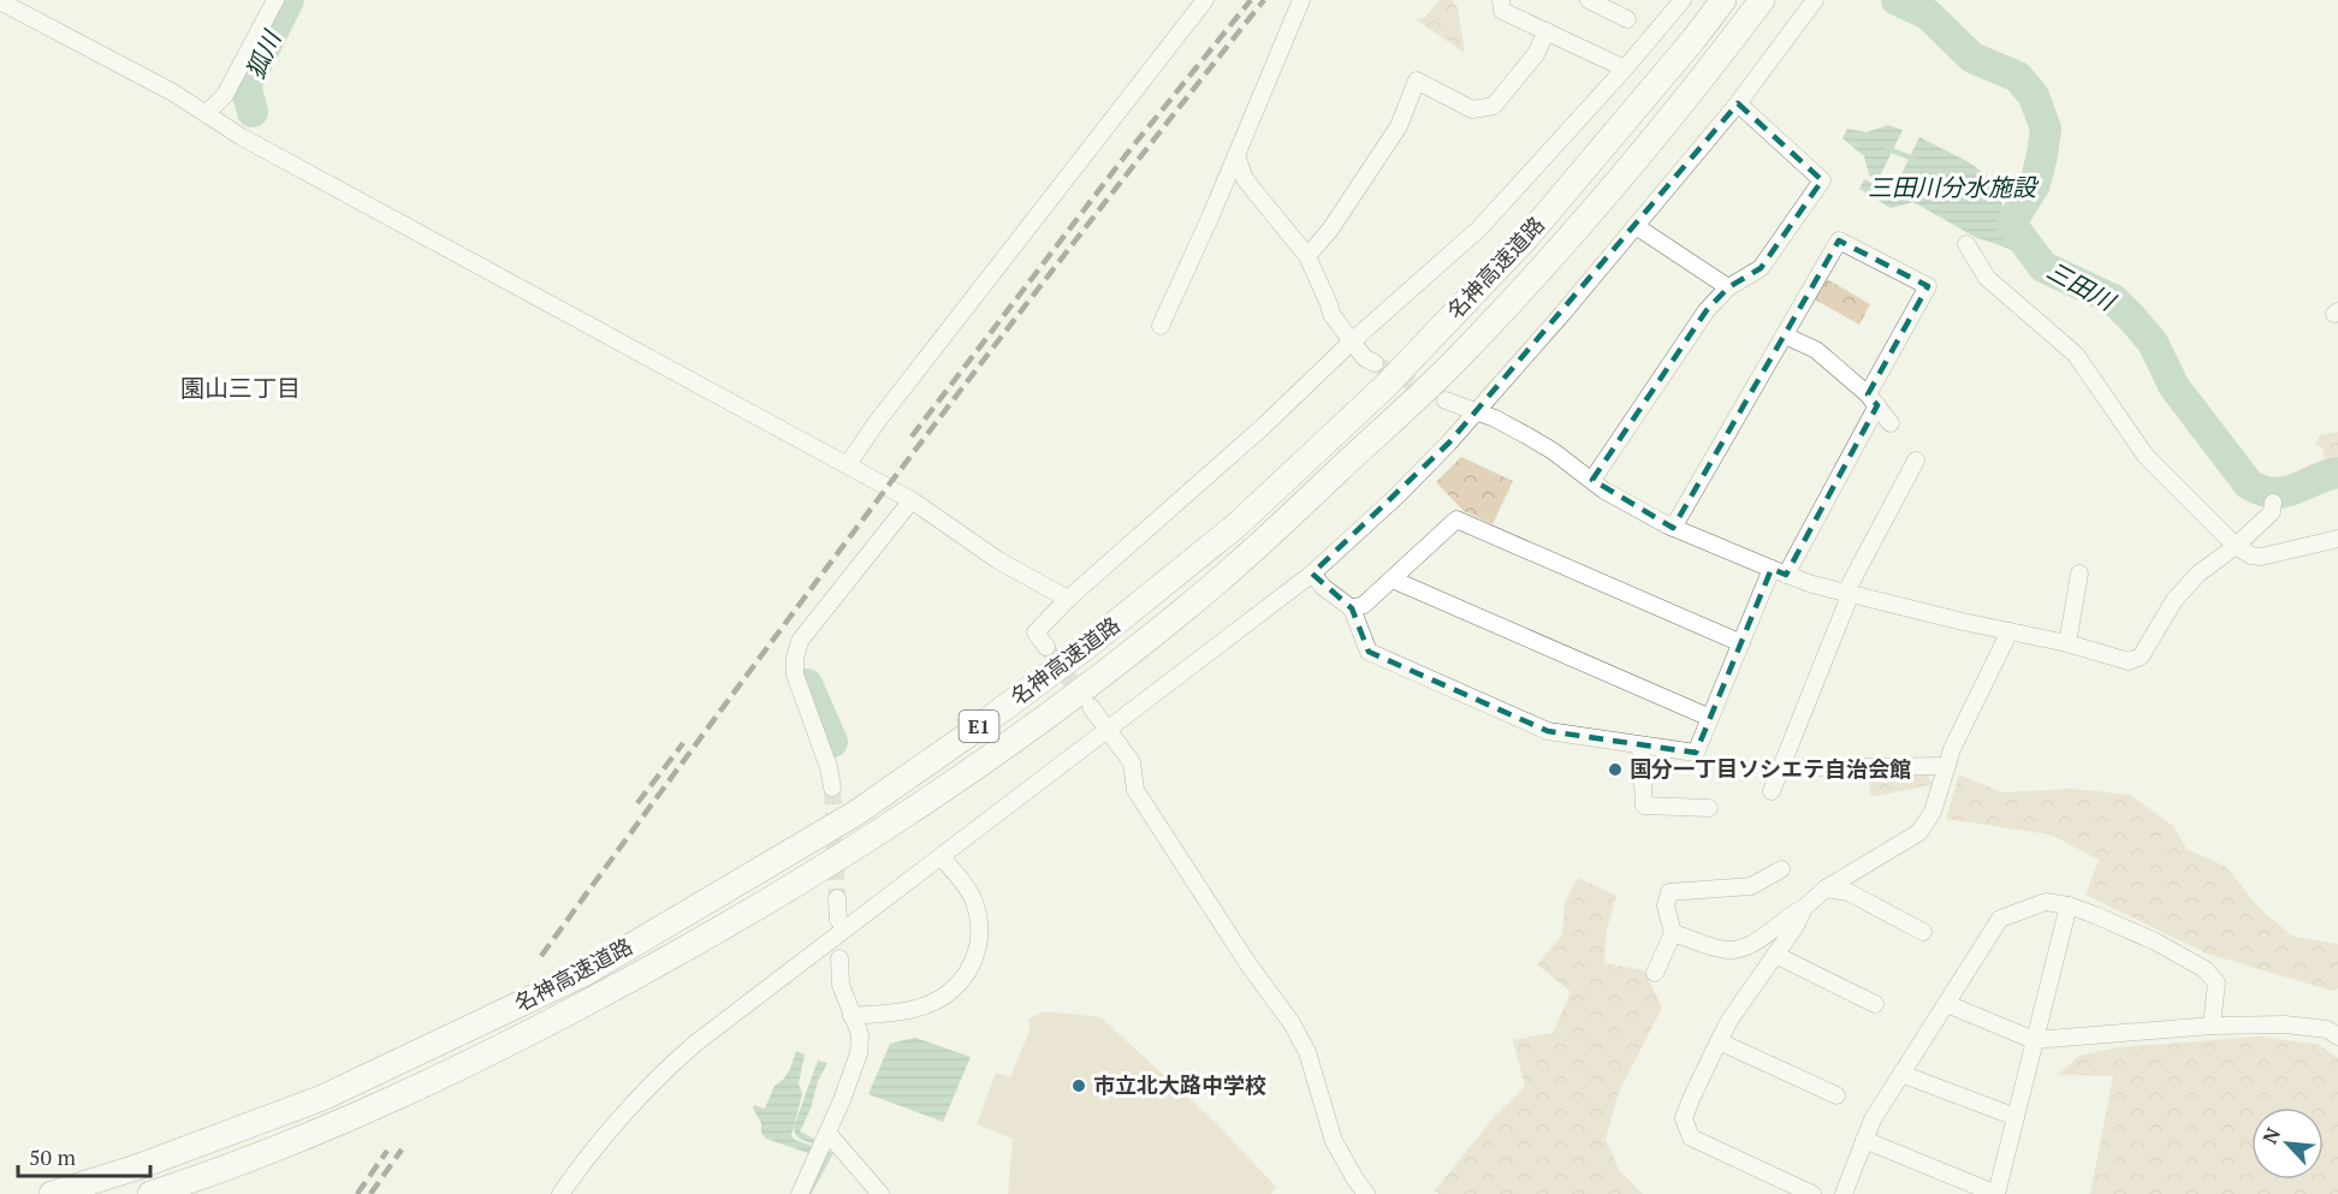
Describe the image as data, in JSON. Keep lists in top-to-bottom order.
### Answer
{
  "streets": {
    "highway": ["名神高速道路", "E1"]
  },
  "districts": ["園山三丁目"],
  "water": ["狐川", "三田川分水施設", "三田川"],
  "places": ["国分一丁目ソシエテ自治会館", "市立北大路中学校"],
  "scale_bar": "50 m",
  "north": "top left"
}
